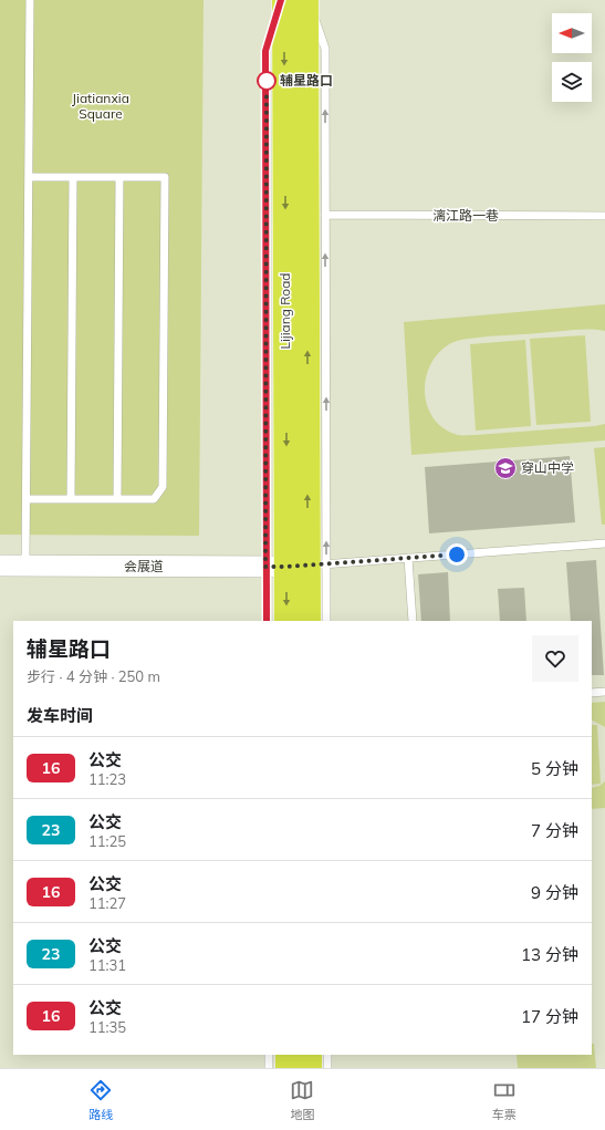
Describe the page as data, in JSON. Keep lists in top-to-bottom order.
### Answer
{
  "streets": {
    "highway": ["Lijiang Road"],
    "street": ["会展道"],
    "lane": ["漓江路一巷"]
  },
  "crossings": [
    ["Lijiang Road", "会展道"]
  ],
  "parks": ["Jiatianxia Square"],
  "places": {
    "other": ["辅星路口"],
    "school or university": ["穿山中学"]
  },
  "lines": ["bus line 16"],
  "north": "left",
  "page": {
    "heading": [
      ["辅星路口", "步行 · 4 分钟 · 250 m"],
      "发车时间"
    ],
    "list": [
      {
        "mark": "16",
        "name": "公交",
        "note": "11:23",
        "value": "5 分钟"
      },
      {
        "mark": "23",
        "name": "公交",
        "note": "11:25",
        "value": "7 分钟"
      },
      {
        "mark": "16",
        "name": "公交",
        "note": "11:27",
        "value": "9 分钟"
      },
      {
        "mark": "23",
        "name": "公交",
        "note": "11:31",
        "value": "13 分钟"
      },
      {
        "mark": "16",
        "name": "公交",
        "note": "11:35",
        "value": "17 分钟"
      }
    ],
    "tabs": ["路线", "地图", "车票"]
  }
}
